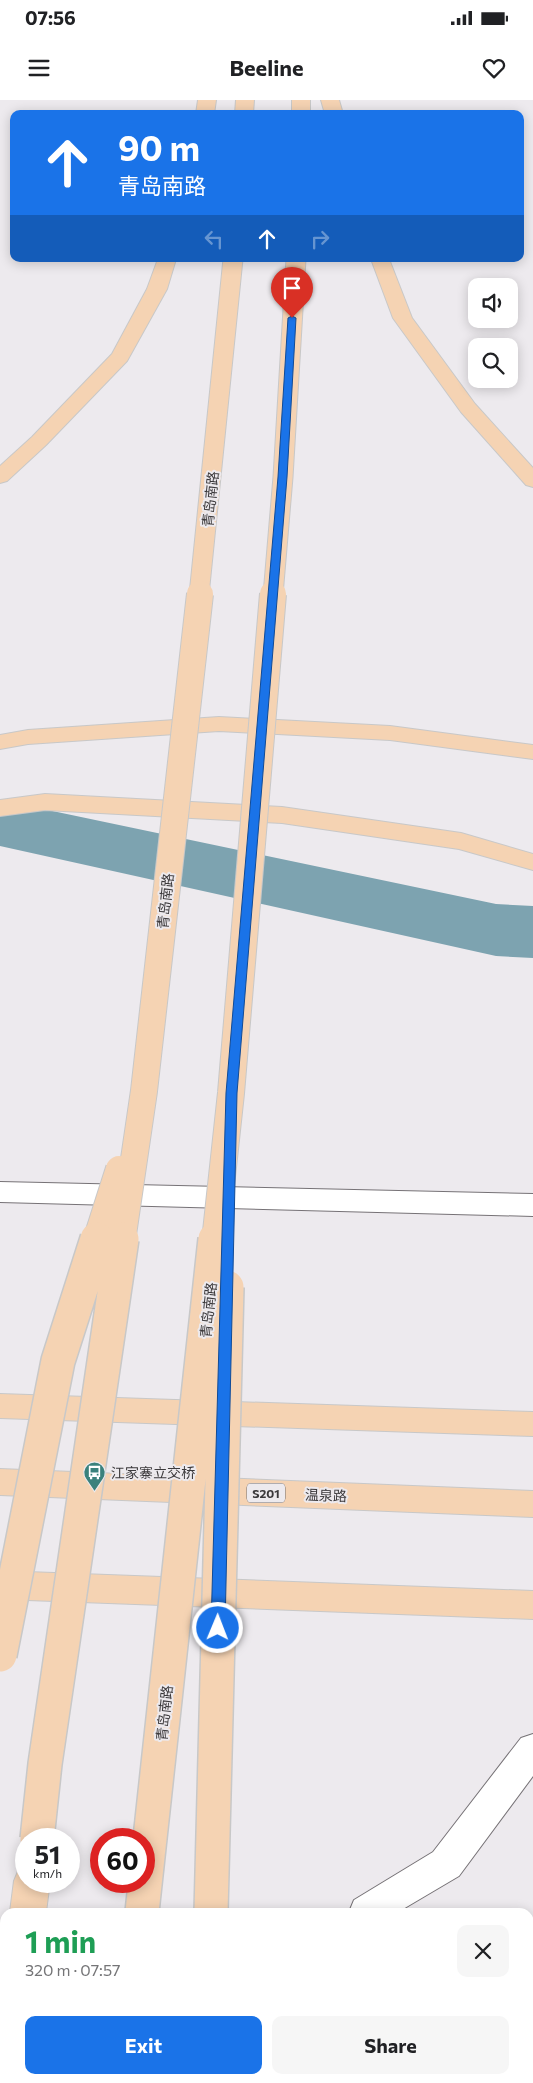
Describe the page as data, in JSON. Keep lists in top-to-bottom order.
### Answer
{
  "streets": {
    "main road": ["青岛南路", "S201", "温泉路"]
  },
  "places": {
    "bus stop": ["江家寨立交桥"]
  },
  "page": {
    "status": "07:56",
    "header": "Beeline",
    "turn": ["90 m", "青岛南路"],
    "speed": "51 km/h",
    "limit": "60",
    "heading": ["1 min", "320 m · 07:57"],
    "buttons": ["Exit", "Share"]
  }
}
